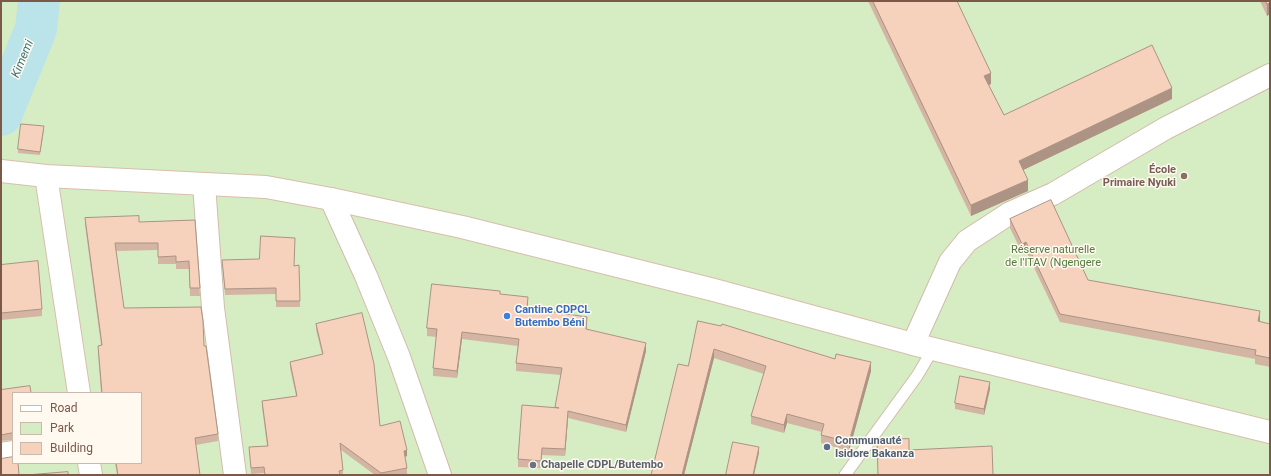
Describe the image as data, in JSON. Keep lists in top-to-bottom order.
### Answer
{
  "water": ["Kimemi"],
  "parks": ["Réserve naturelle de l'ITAV (Ngengere"],
  "places": [
    "École Primaire Nyuki",
    "Cantine CDPCL Butembo Béni",
    "Communauté Isidore Bakanza",
    "Chapelle CDPL/Butembo"
  ],
  "legend": ["Road", "Park", "Building"]
}
